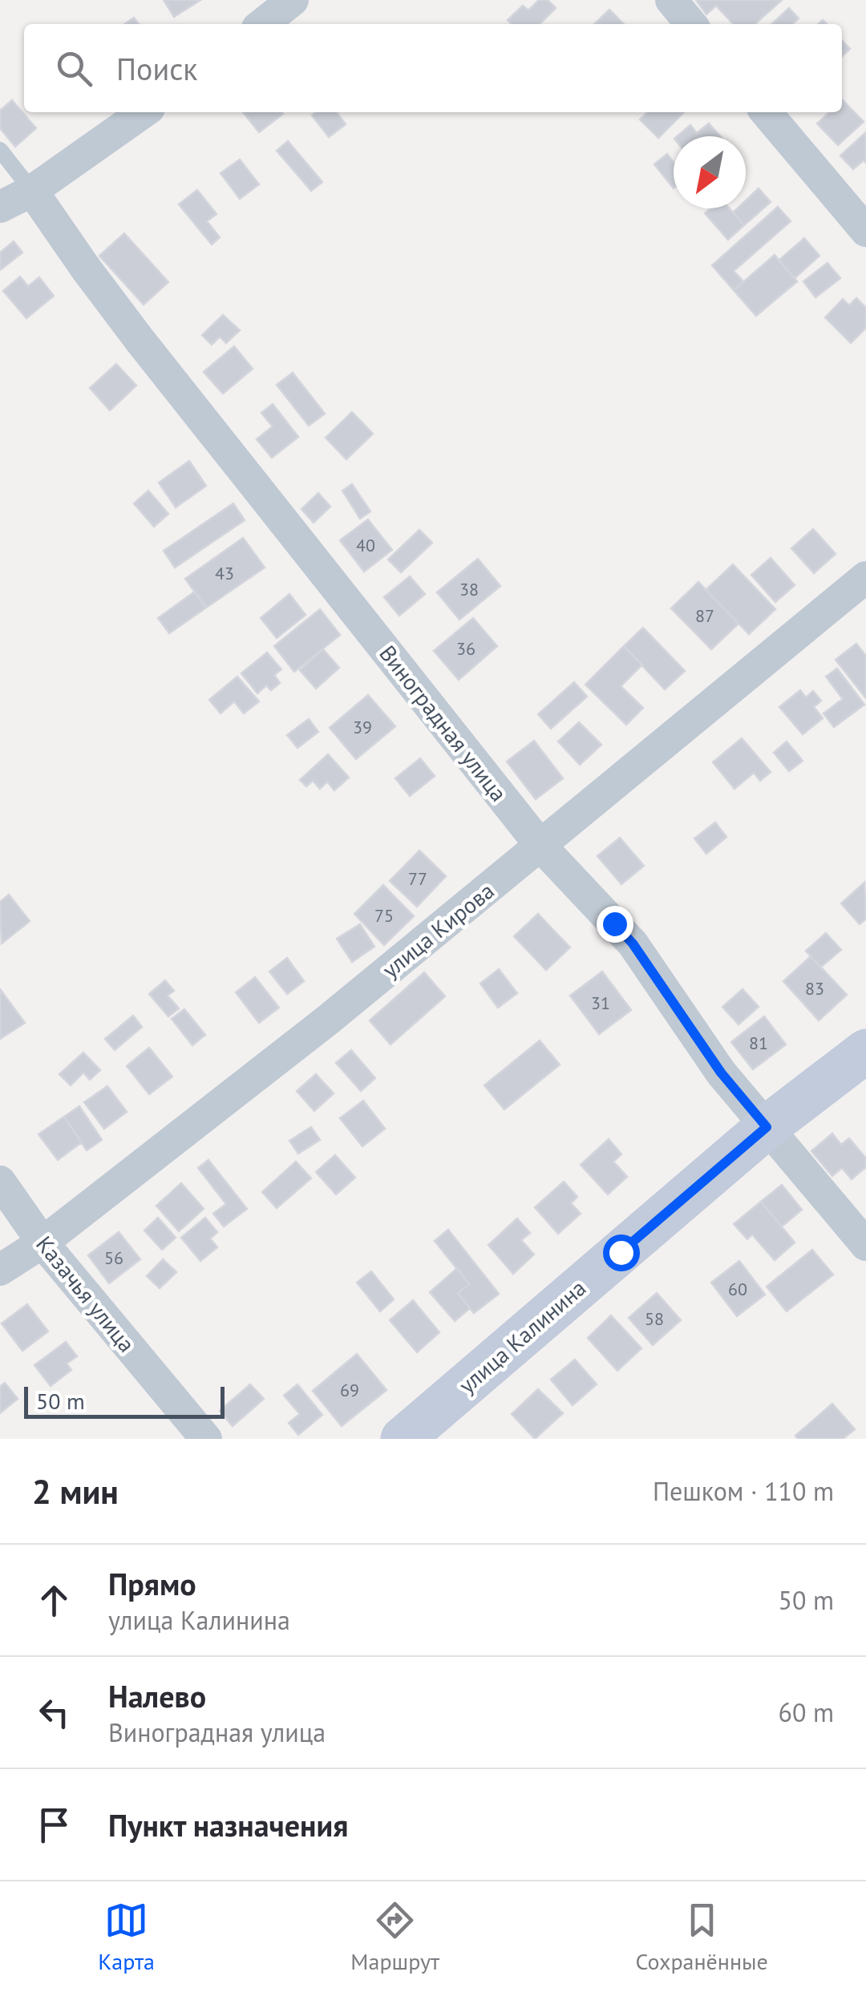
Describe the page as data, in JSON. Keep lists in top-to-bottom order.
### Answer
{
  "streets": {
    "street": [
      "Виноградная улица",
      "улица Кирова",
      "Казачья улица",
      "улица Калинина"
    ]
  },
  "crossings": [
    ["Виноградная улица", "улица Кирова"],
    ["Виноградная улица", "улица Калинина"],
    ["улица Кирова", "Казачья улица"]
  ],
  "house_numbers": [
    "40",
    "43",
    "38",
    "87",
    "36",
    "39",
    "77",
    "75",
    "83",
    "31",
    "81",
    "56",
    "60",
    "58",
    "69"
  ],
  "scale_bar": "50 m",
  "north": "bottom left",
  "page": {
    "search": "Поиск",
    "scale": "50 m",
    "heading": ["2 мин", "Пешком · 110 m"],
    "list": [
      ["Прямо", "улица Калинина", "50 m"],
      ["Налево", "Виноградная улица", "60 m"],
      "Пункт назначения"
    ],
    "nav": ["Карта", "Маршрут", "Сохранённые"]
  }
}
